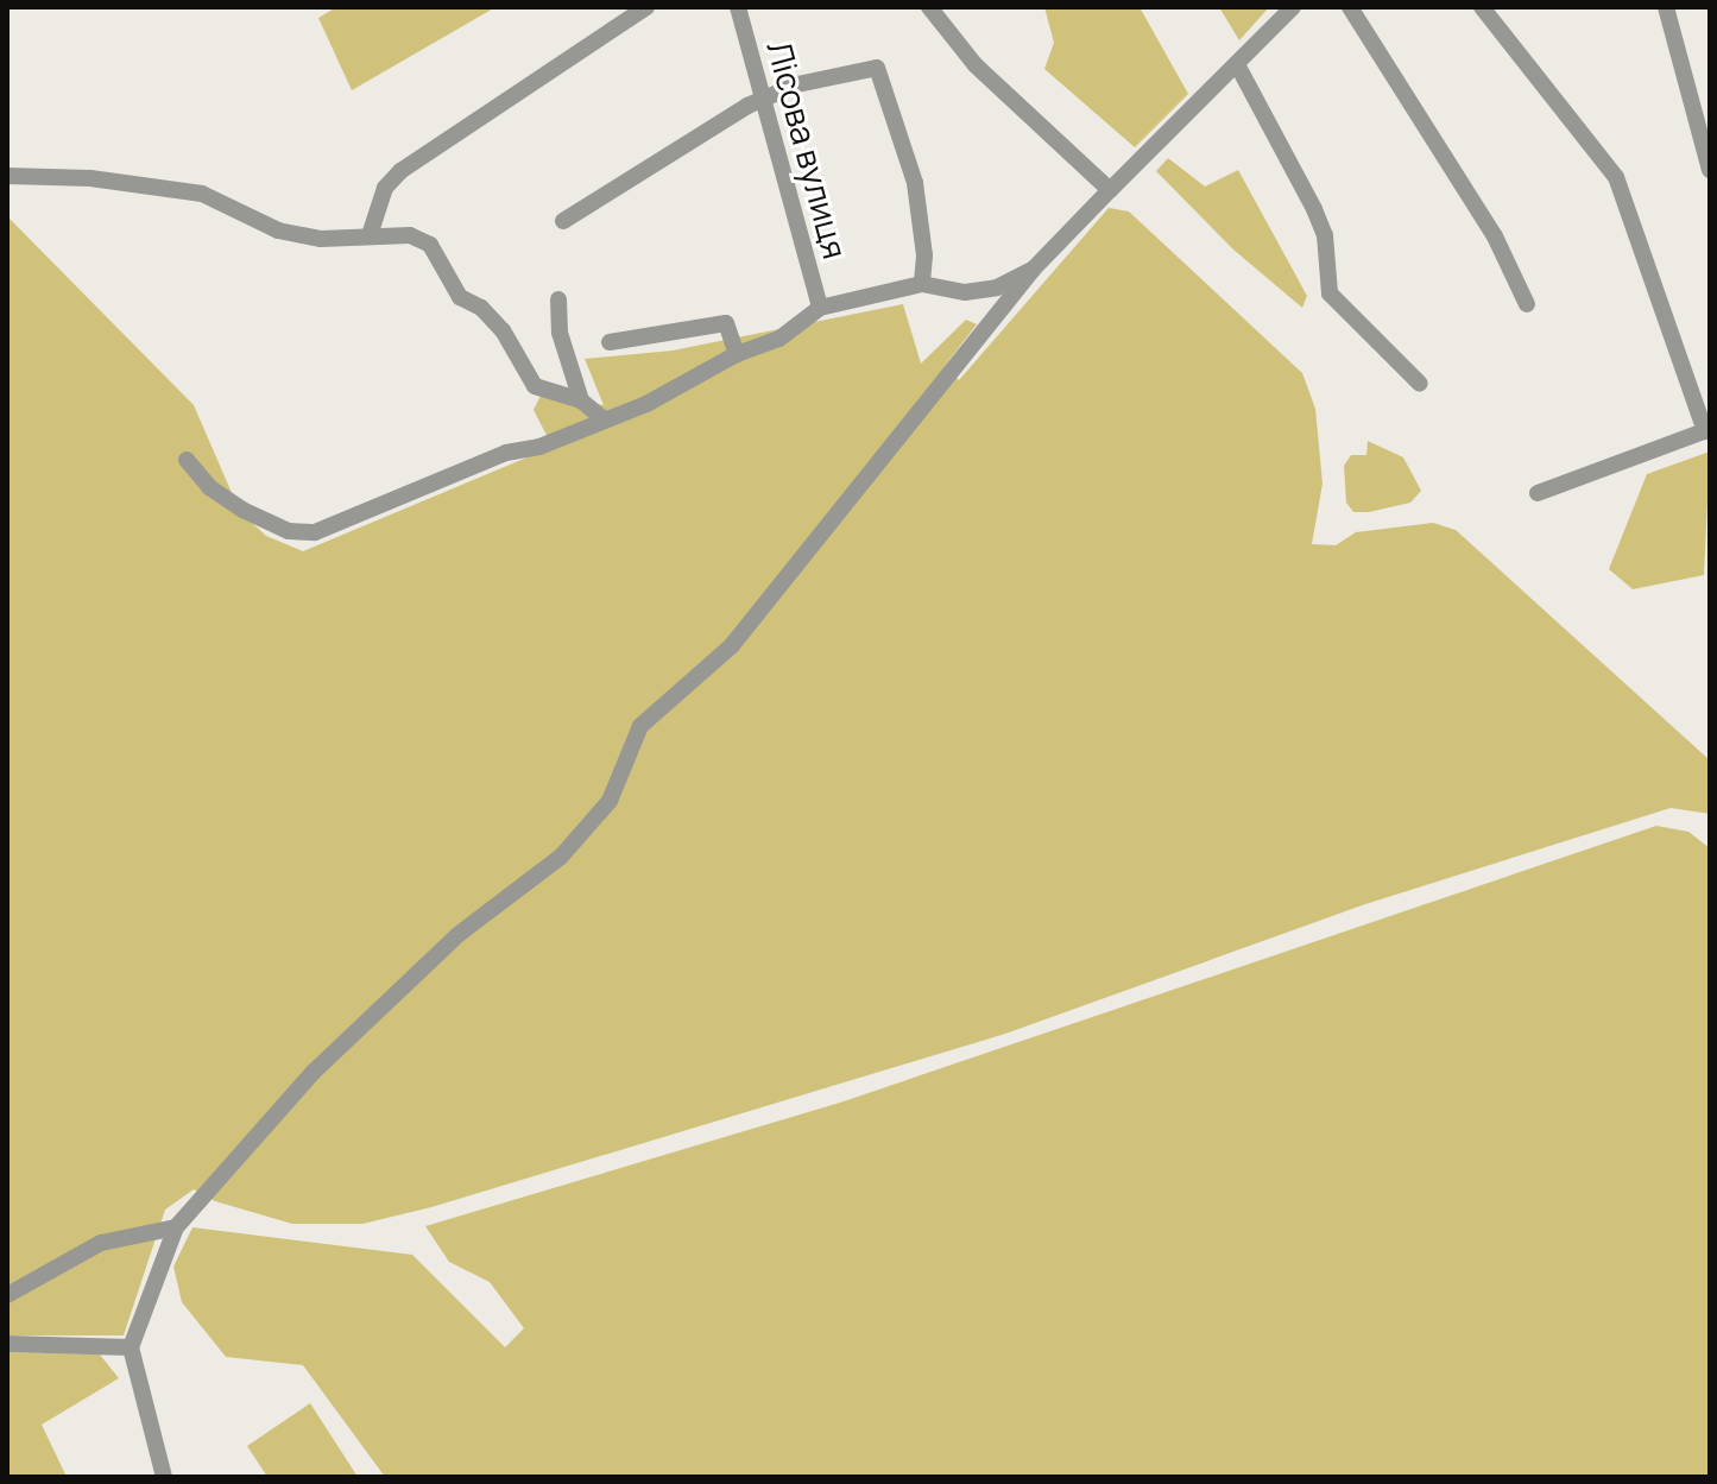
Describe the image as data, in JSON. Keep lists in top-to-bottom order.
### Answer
{
  "streets": {
    "street": ["Лісова вулиця"]
  }
}
